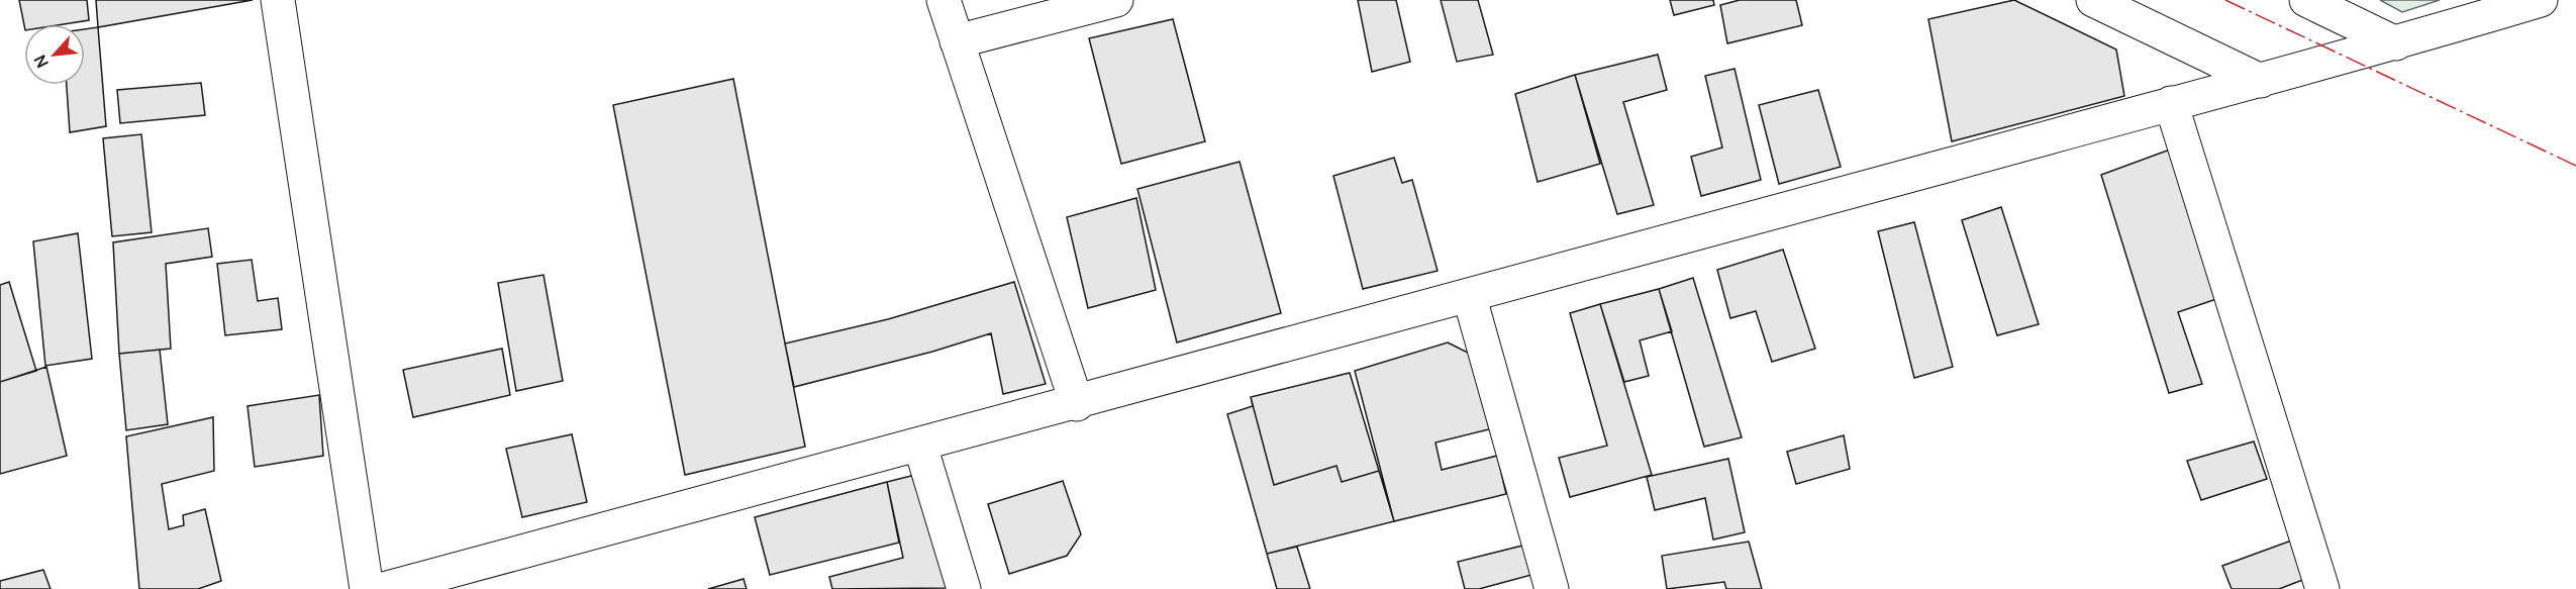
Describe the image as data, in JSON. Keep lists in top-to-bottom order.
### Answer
{
  "north": "bottom left"
}
